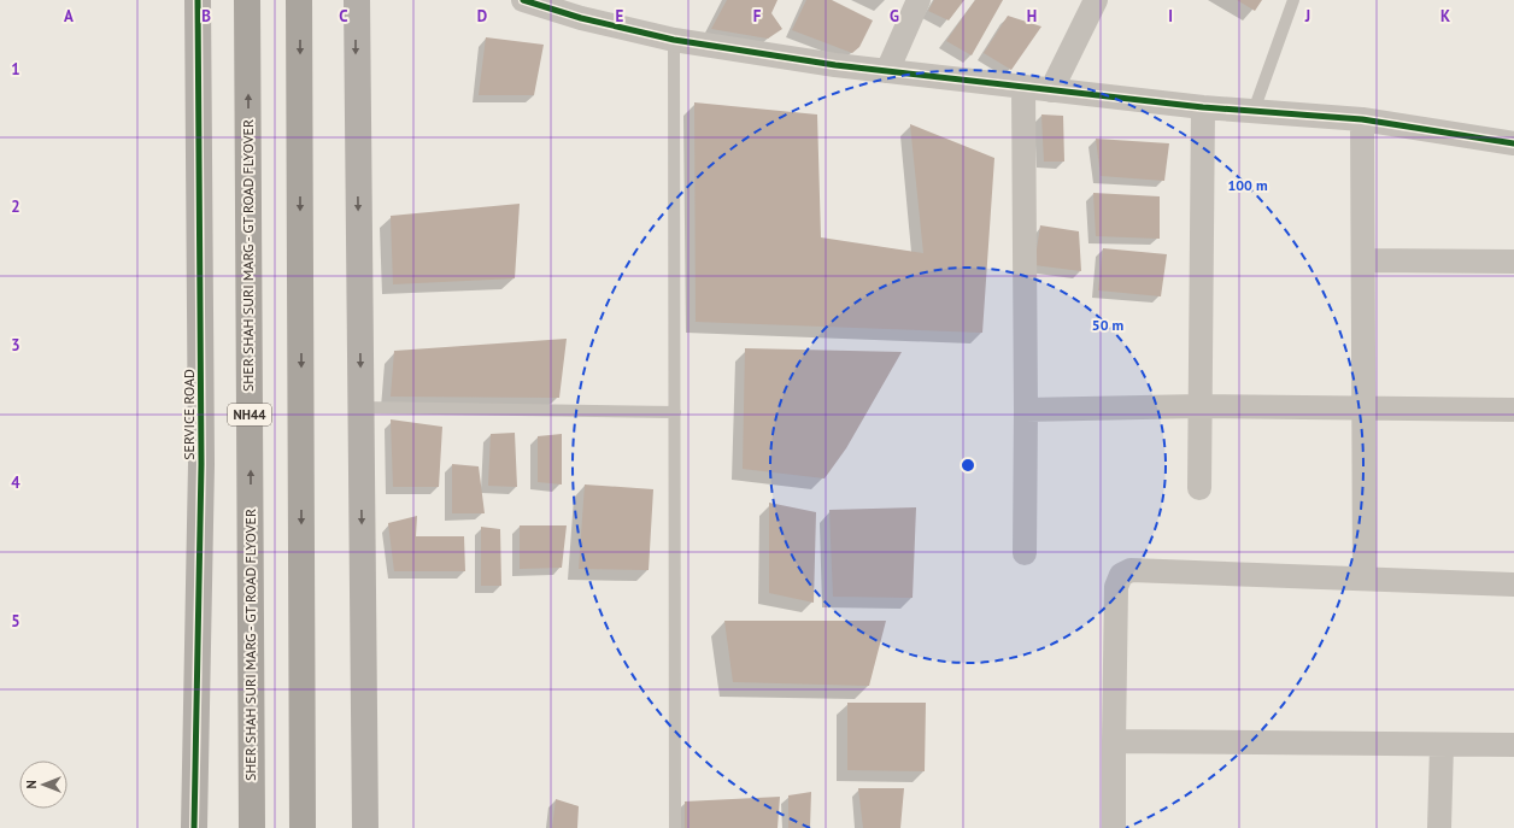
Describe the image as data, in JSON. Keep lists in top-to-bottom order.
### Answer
{
  "streets": {
    "highway": ["SHER SHAH SURI MARG - GT ROAD FLYOVER", "NH44"],
    "street": ["SERVICE ROAD"]
  },
  "north": "left",
  "grid": {
    "columns": [
      "A",
      "B",
      "C",
      "D",
      "E",
      "F",
      "G",
      "H",
      "I",
      "J",
      "K"
    ],
    "rows": [
      "1",
      "2",
      "3",
      "4",
      "5"
    ]
  },
  "rings": ["100 m", "50 m"]
}
